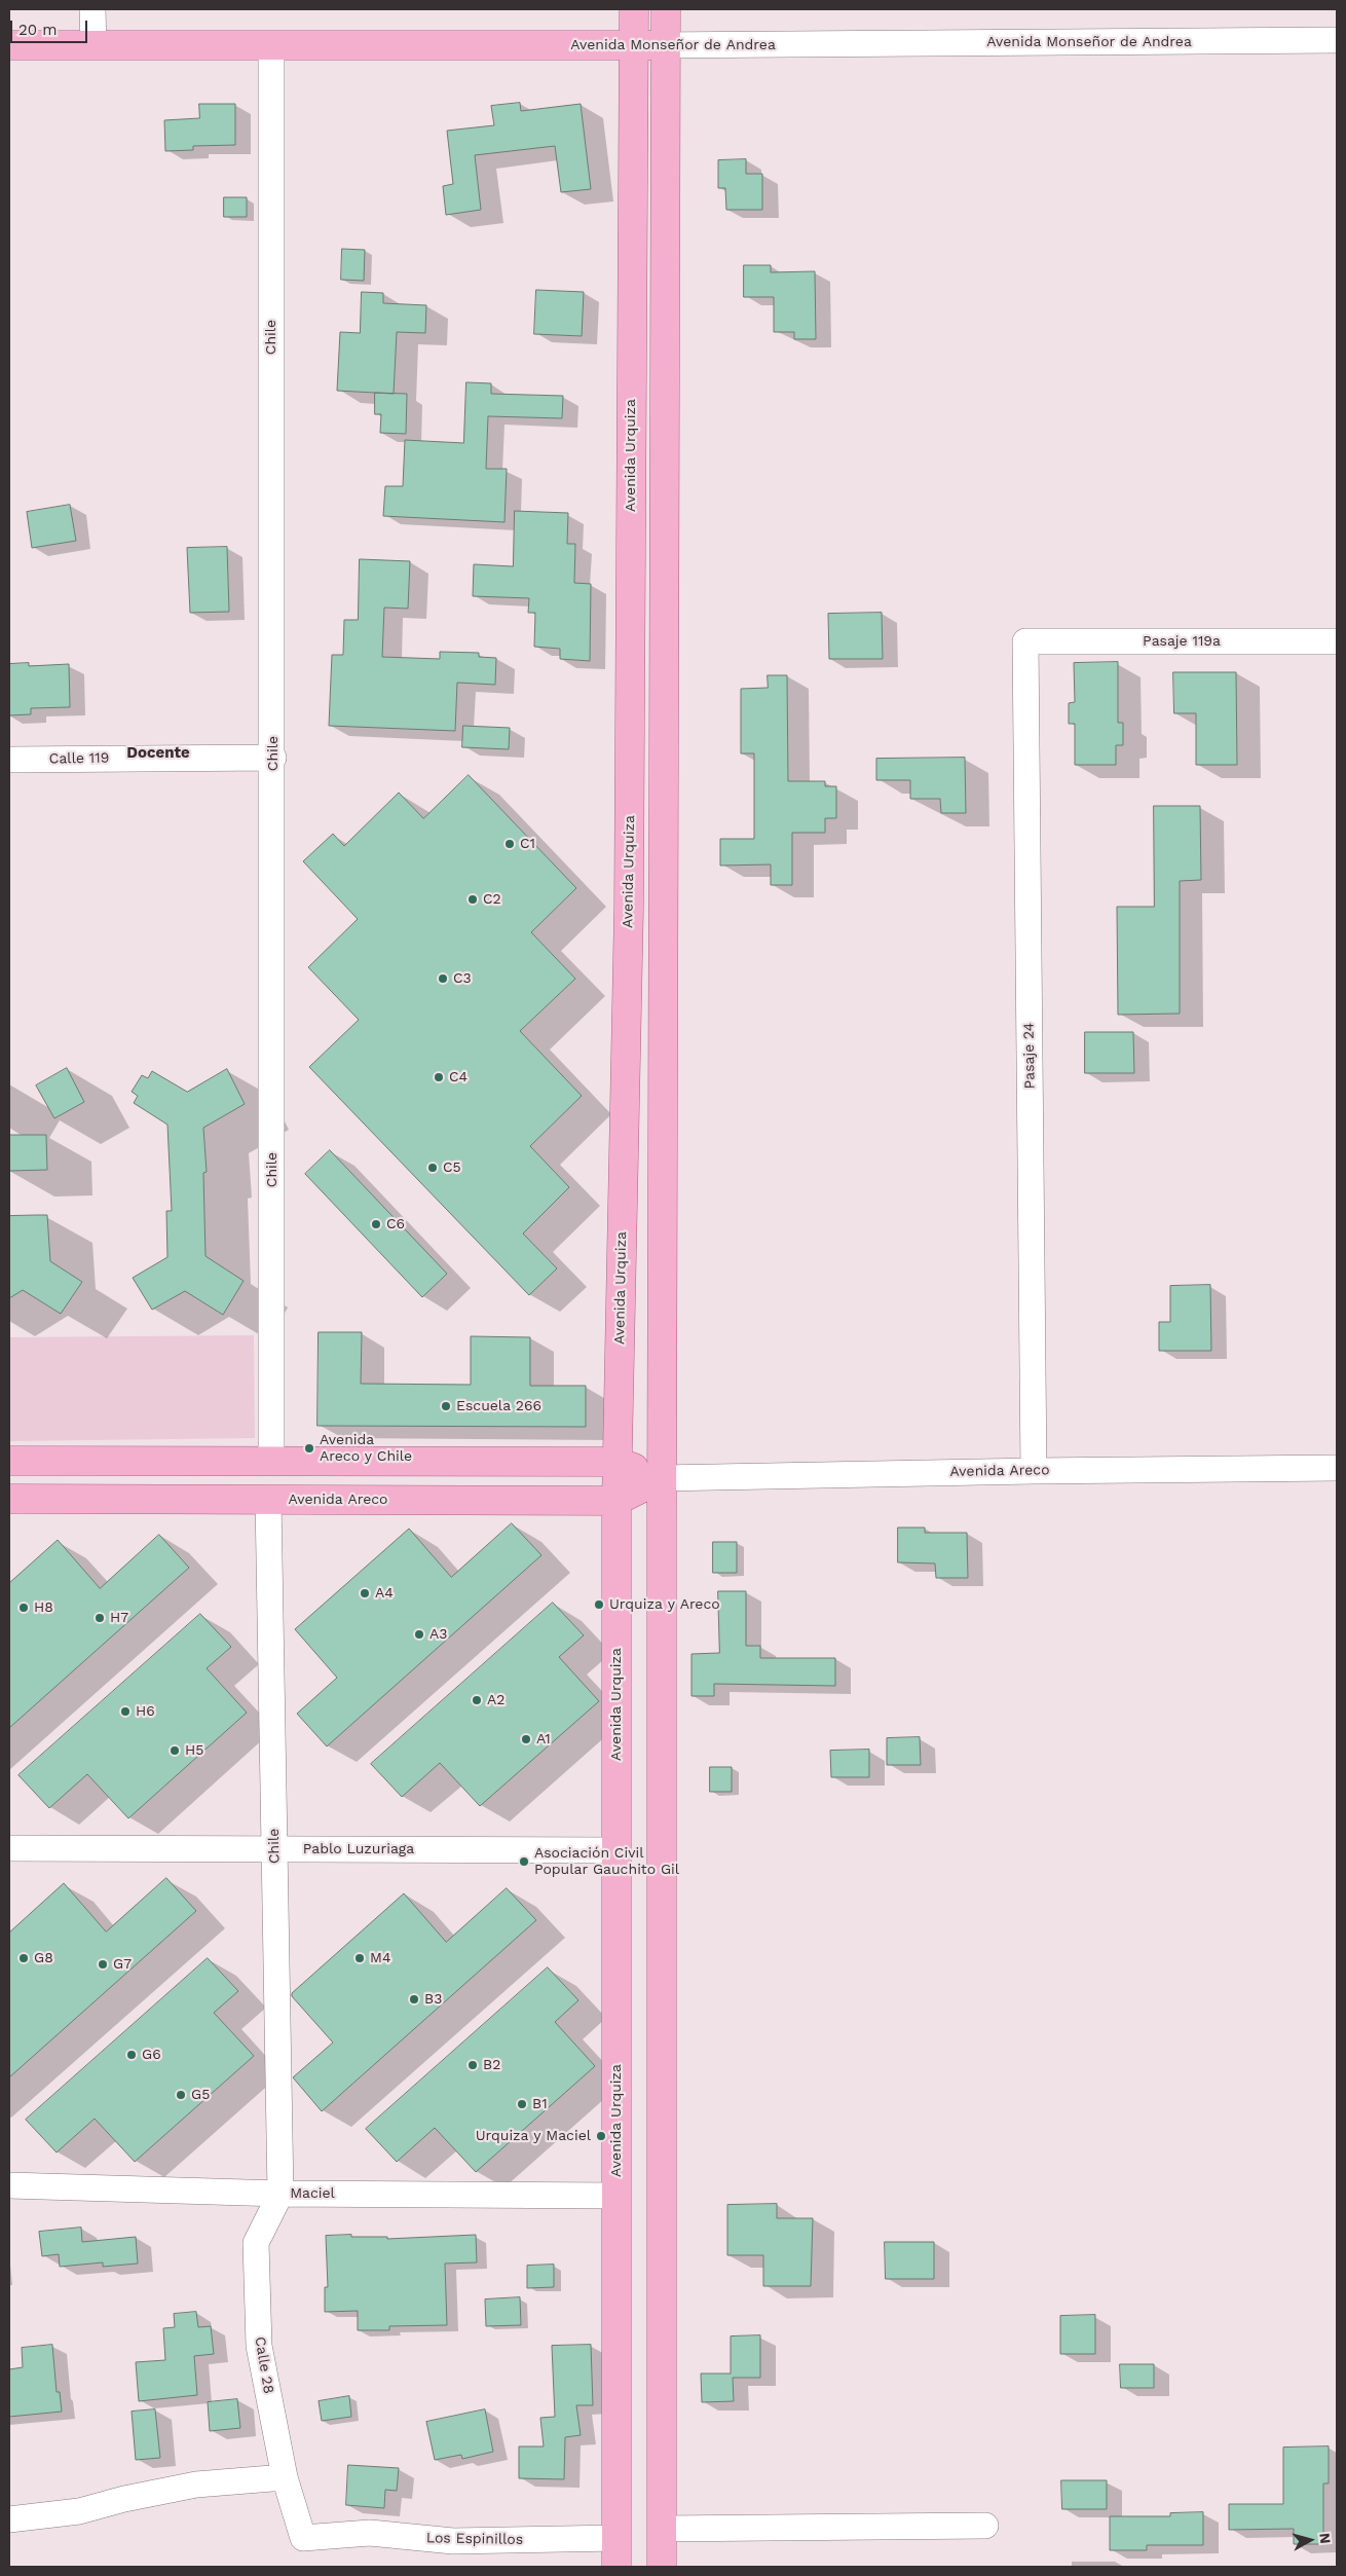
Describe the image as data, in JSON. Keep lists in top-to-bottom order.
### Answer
{
  "streets": {
    "main road": ["Avenida Monseñor de Andrea", "Avenida Urquiza", "Avenida Areco"],
    "street": [
      "Chile",
      "Pasaje 119a",
      "Calle 119",
      "Pasaje 24",
      "Pablo Luzuriaga",
      "Maciel",
      "Calle 28",
      "Los Espinillos"
    ]
  },
  "crossings": [
    ["Avenida Monseñor de Andrea", "Chile"],
    ["Avenida Monseñor de Andrea", "Avenida Urquiza"],
    ["Chile", "Calle 119"],
    ["Chile", "Avenida Areco"],
    ["Chile", "Pablo Luzuriaga"],
    ["Chile", "Maciel"],
    ["Chile", "Calle 28"],
    ["Avenida Urquiza", "Avenida Areco"],
    ["Avenida Urquiza", "Pablo Luzuriaga"],
    ["Avenida Urquiza", "Maciel"],
    ["Avenida Urquiza", "Los Espinillos"],
    ["Pasaje 119a", "Pasaje 24"],
    ["Pasaje 24", "Avenida Areco"],
    ["Maciel", "Calle 28"],
    ["Calle 28", "Los Espinillos"]
  ],
  "districts": ["Docente"],
  "places": [
    "C1",
    "C2",
    "C3",
    "C4",
    "C5",
    "C6",
    "Escuela 266",
    "Avenida Areco y Chile",
    "A4",
    "Urquiza y Areco",
    "H8",
    "H7",
    "A3",
    "A2",
    "H6",
    "A1",
    "H5",
    "Asociación Civil Popular Gauchito Gil",
    "G8",
    "M4",
    "G7",
    "B3",
    "G6",
    "B2",
    "G5",
    "B1",
    "Urquiza y Maciel"
  ],
  "scale_bar": "20 m",
  "north": "right"
}
